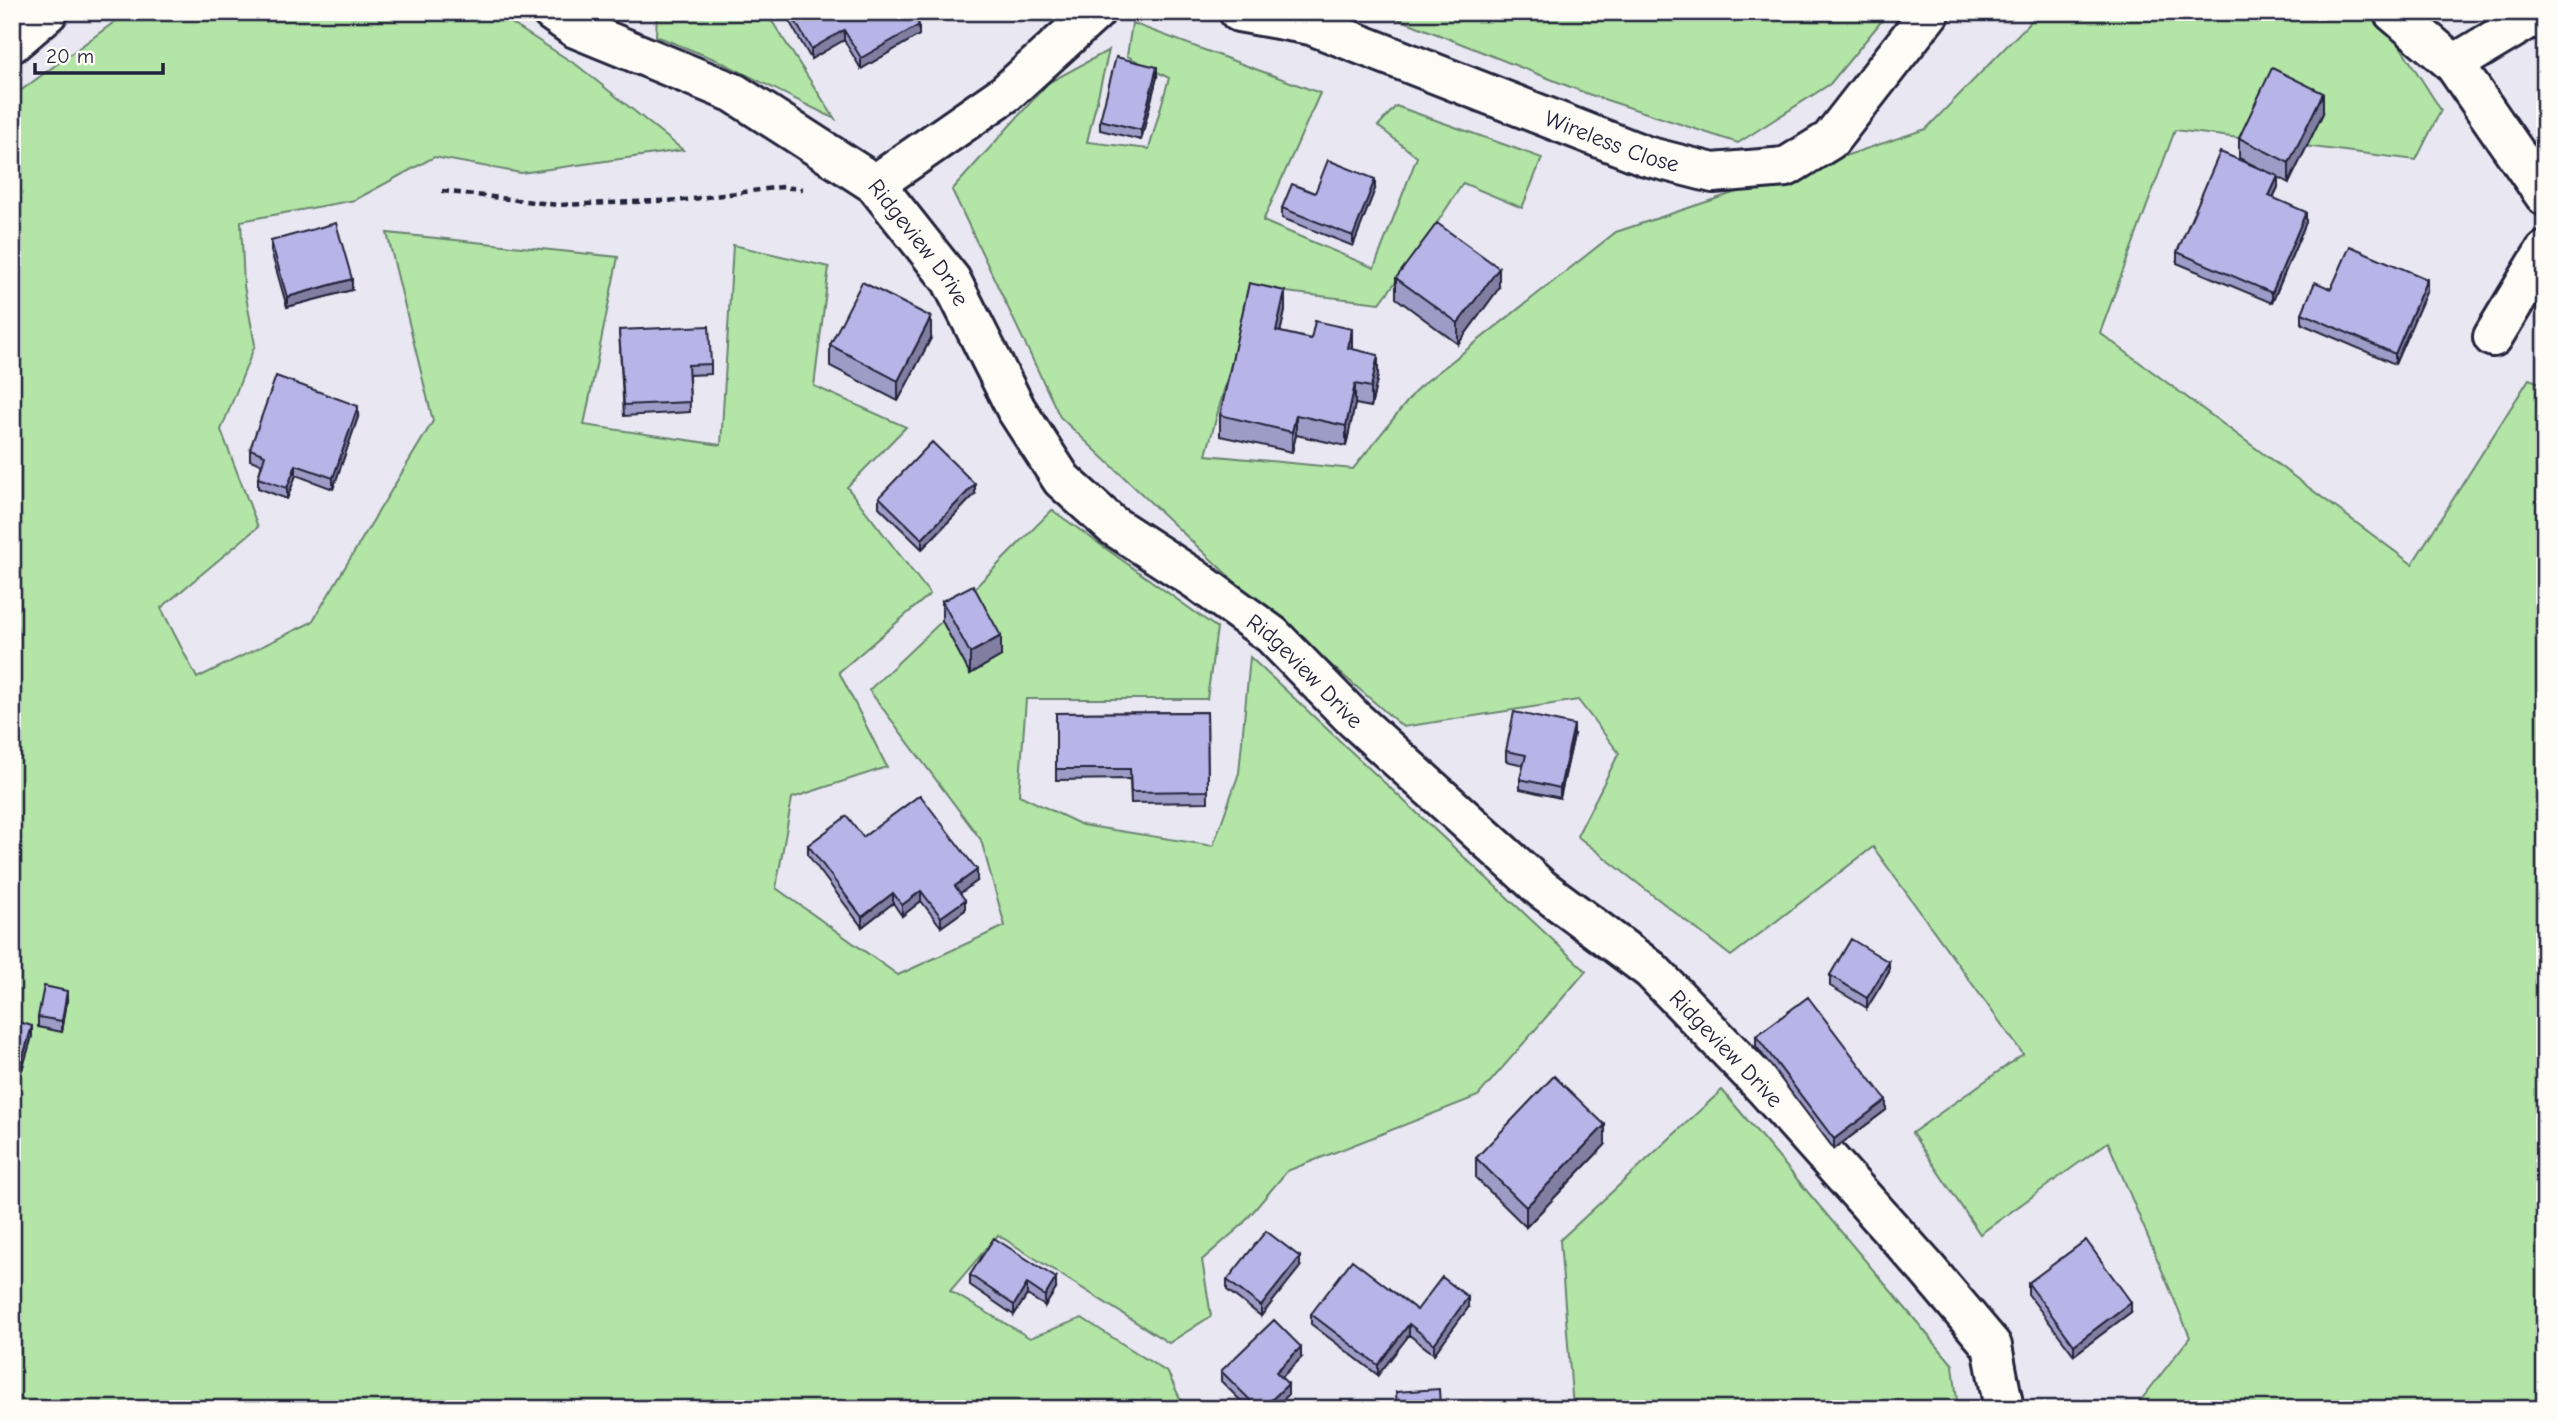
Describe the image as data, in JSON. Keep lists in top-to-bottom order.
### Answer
{
  "streets": {
    "street": ["Wireless Close", "Ridgeview Drive"]
  },
  "scale_bar": "20 m"
}
